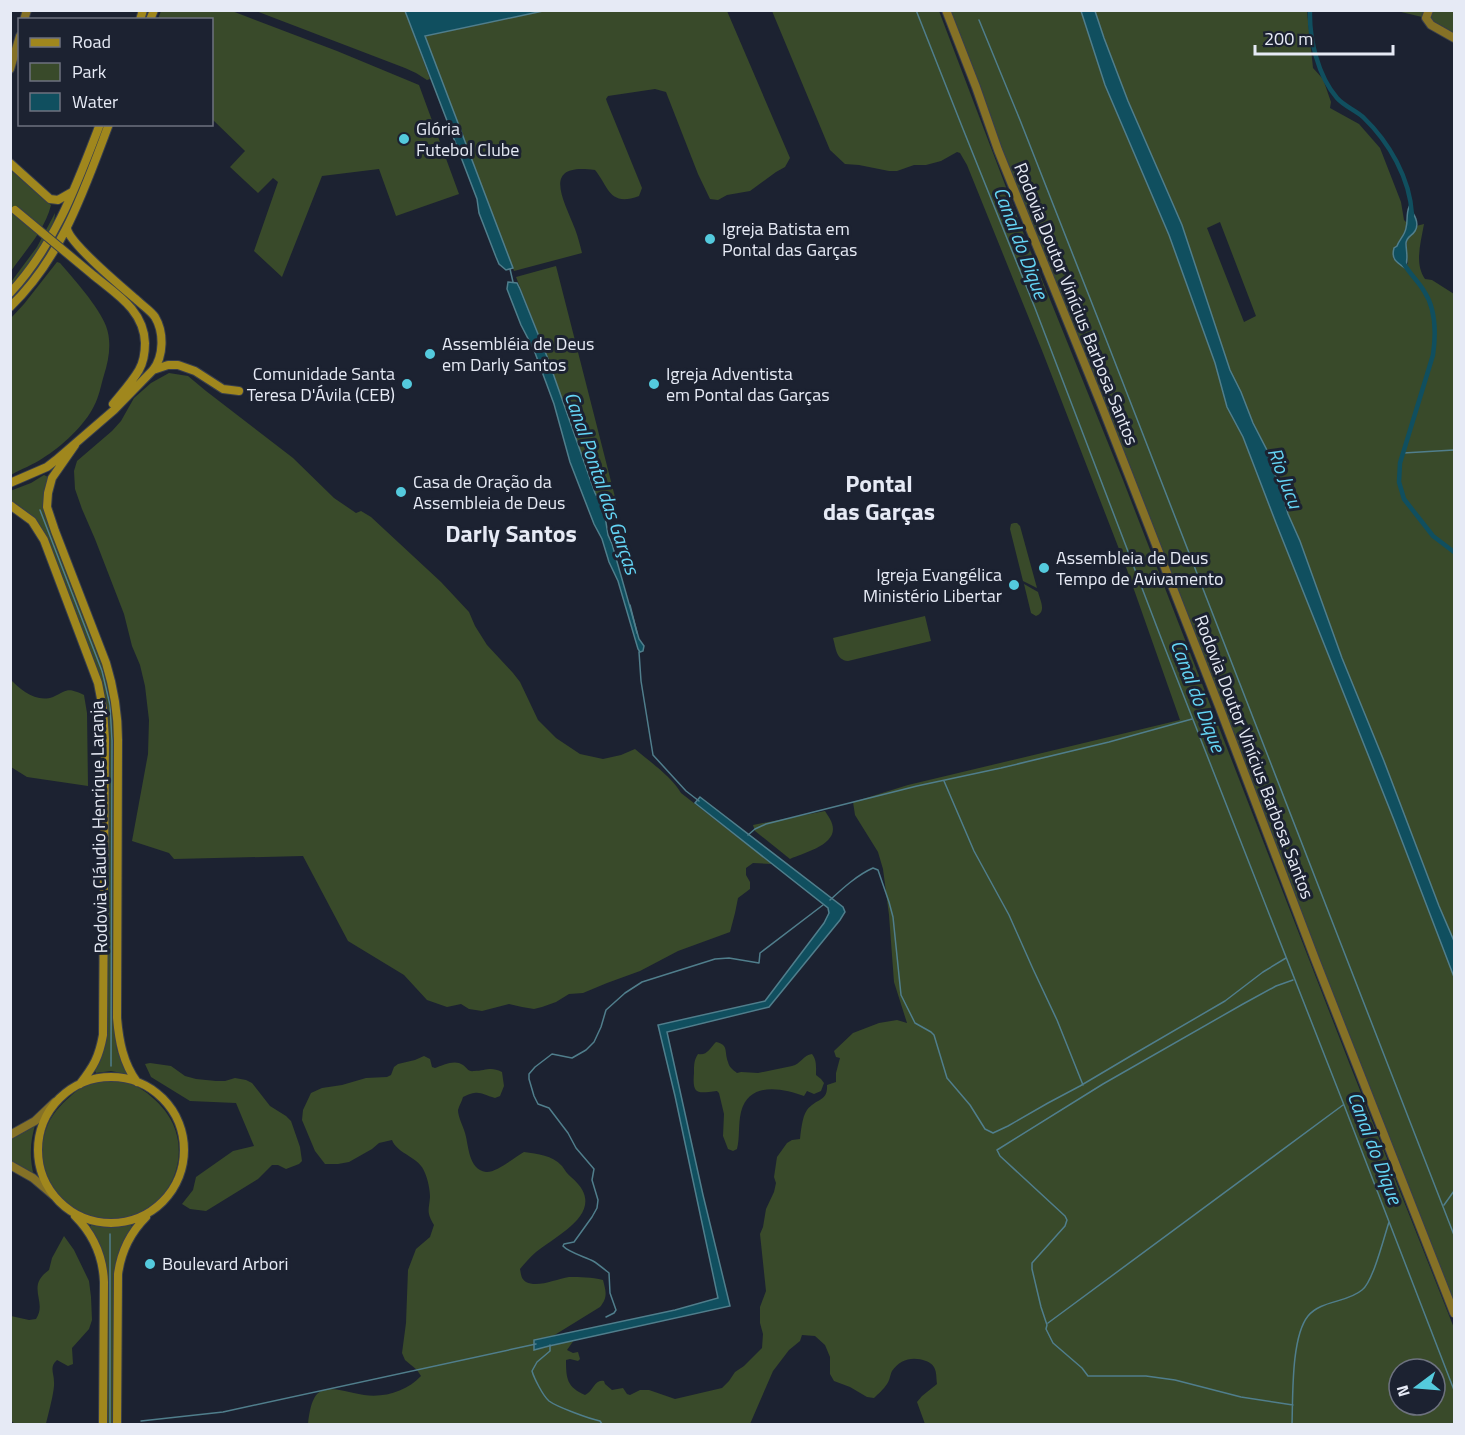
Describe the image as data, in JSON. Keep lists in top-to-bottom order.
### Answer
{
  "streets": {
    "main road": ["Rodovia Doutor Vinícius Barbosa Santos", "Rodovia Cláudio Henrique Laranja"]
  },
  "districts": ["Pontal das Garças", "Darly Santos"],
  "water": ["Canal do Dique", "Rio Jucu", "Canal Pontal das Garças"],
  "places": [
    "Glória Futebol Clube",
    "Igreja Batista em Pontal das Garças",
    "Assembléia de Deus em Darly Santos",
    "Comunidade Santa Teresa D'Ávila (CEB)",
    "Igreja Adventista em Pontal das Garças",
    "Casa de Oração da Assembleia de Deus",
    "Assembleia de Deus Tempo de Avivamento",
    "Igreja Evangélica Ministério Libertar",
    "Boulevard Arbori"
  ],
  "legend": ["Road", "Park", "Water"],
  "scale_bar": "200 m",
  "north": "left"
}
